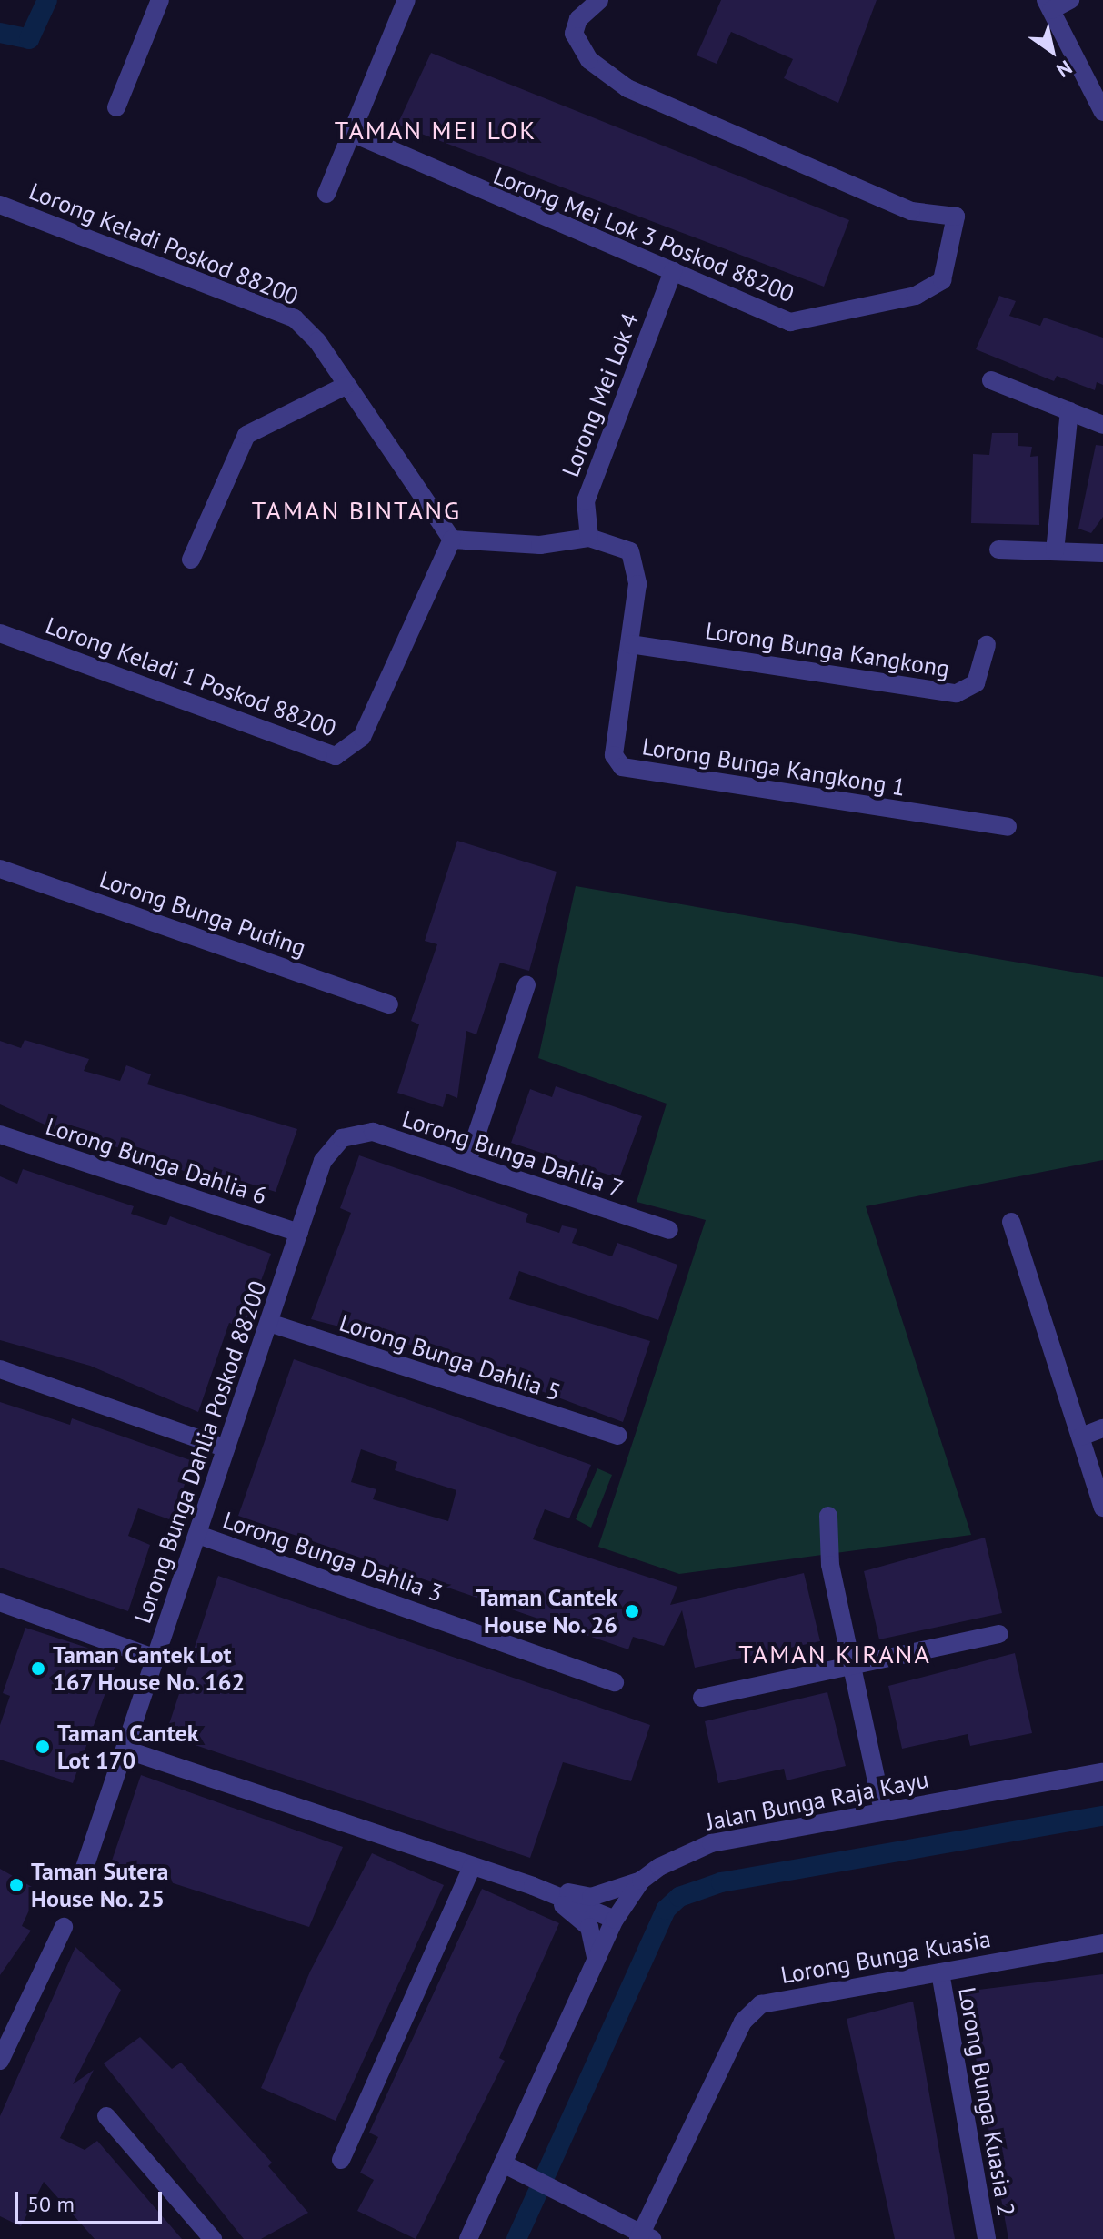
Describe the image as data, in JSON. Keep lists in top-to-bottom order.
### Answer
{
  "streets": {
    "street": [
      "Lorong Mei Lok 3 Poskod 88200",
      "Lorong Keladi Poskod 88200",
      "Lorong Mei Lok 4",
      "Lorong Bunga Kangkong",
      "Lorong Keladi 1 Poskod 88200",
      "Lorong Bunga Kangkong 1",
      "Lorong Bunga Puding",
      "Lorong Bunga Dahlia 7",
      "Lorong Bunga Dahlia 6",
      "Lorong Bunga Dahlia 5",
      "Lorong Bunga Dahlia Poskod 88200",
      "Lorong Bunga Dahlia 3",
      "Jalan Bunga Raja Kayu",
      "Lorong Bunga Kuasia",
      "Lorong Bunga Kuasia 2"
    ]
  },
  "crossings": [
    ["Lorong Mei Lok 3 Poskod 88200", "Lorong Mei Lok 4"],
    ["Lorong Keladi Poskod 88200", "Lorong Keladi 1 Poskod 88200"],
    ["Lorong Mei Lok 4", "Lorong Bunga Kangkong 1"],
    ["Lorong Bunga Kangkong", "Lorong Bunga Kangkong 1"],
    ["Lorong Bunga Dahlia 7", "Lorong Bunga Dahlia Poskod 88200"],
    ["Lorong Bunga Dahlia 6", "Lorong Bunga Dahlia Poskod 88200"],
    ["Lorong Bunga Dahlia 5", "Lorong Bunga Dahlia Poskod 88200"],
    ["Lorong Bunga Dahlia Poskod 88200", "Lorong Bunga Dahlia 3"],
    ["Lorong Bunga Kuasia", "Lorong Bunga Kuasia 2"]
  ],
  "districts": ["TAMAN MEI LOK", "TAMAN BINTANG", "TAMAN KIRANA"],
  "places": [
    "Taman Cantek House No. 26",
    "Taman Cantek Lot 167 House No. 162",
    "Taman Cantek Lot 170",
    "Taman Sutera House No. 25"
  ],
  "scale_bar": "50 m",
  "north": "bottom right"
}
